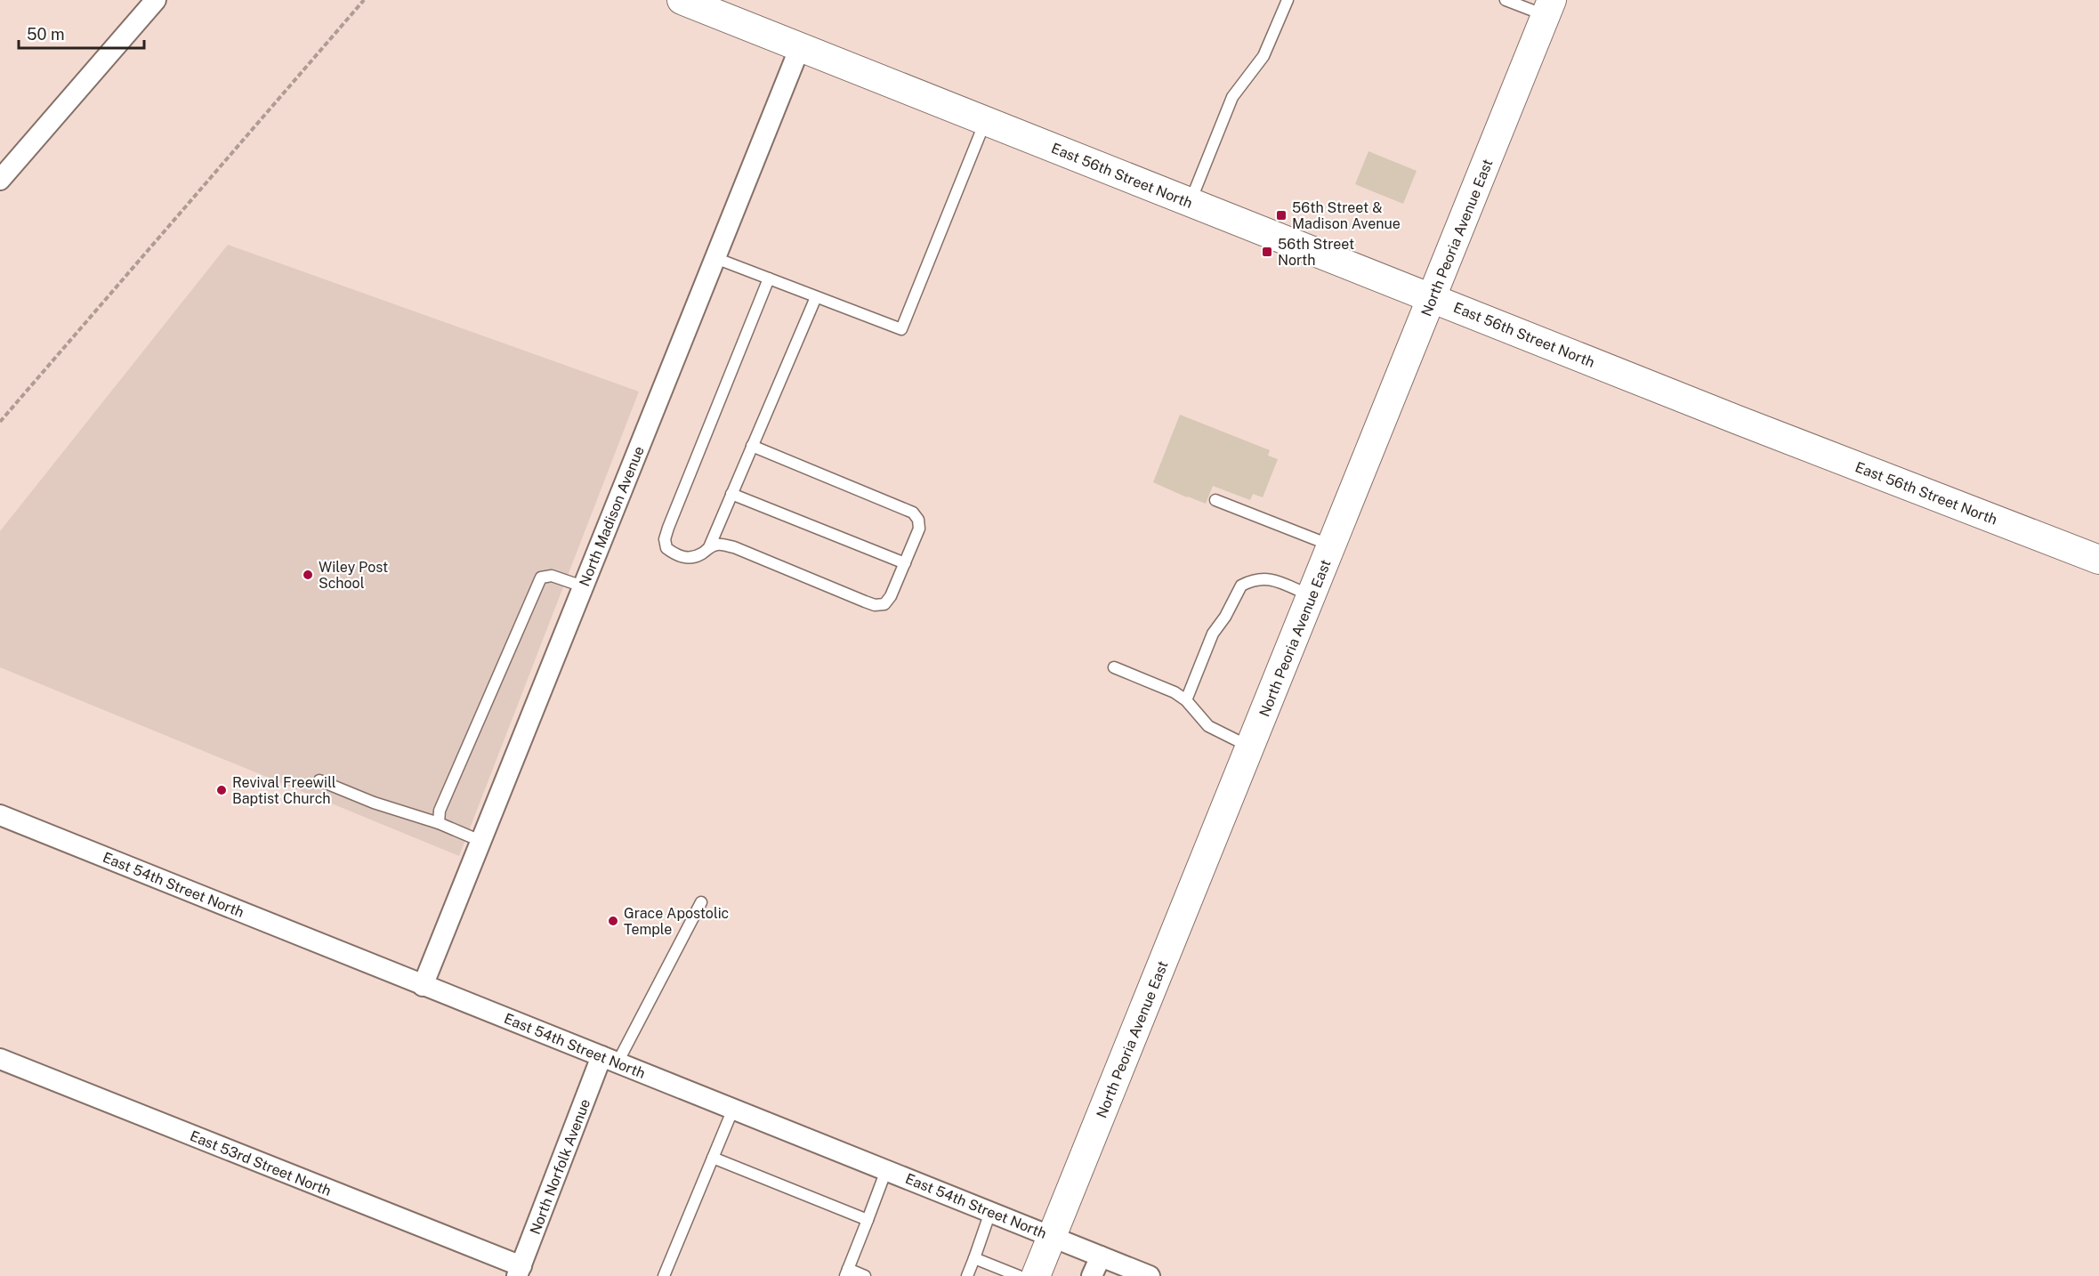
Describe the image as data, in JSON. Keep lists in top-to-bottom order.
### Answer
{
  "streets": {
    "street": [
      "East 56th Street North",
      "North Peoria Avenue East",
      "North Madison Avenue",
      "East 54th Street North",
      "East 53rd Street North",
      "North Norfolk Avenue"
    ]
  },
  "crossings": [
    ["East 56th Street North", "North Peoria Avenue East"],
    ["East 56th Street North", "North Madison Avenue"],
    ["North Peoria Avenue East", "East 54th Street North"],
    ["North Madison Avenue", "East 54th Street North"],
    ["East 54th Street North", "North Norfolk Avenue"],
    ["East 53rd Street North", "North Norfolk Avenue"]
  ],
  "places": {
    "transit": ["56th Street & Madison Avenue", "56th Street North"],
    "other": ["Wiley Post School", "Revival Freewill Baptist Church", "Grace Apostolic Temple"]
  },
  "scale_bar": "50 m"
}
